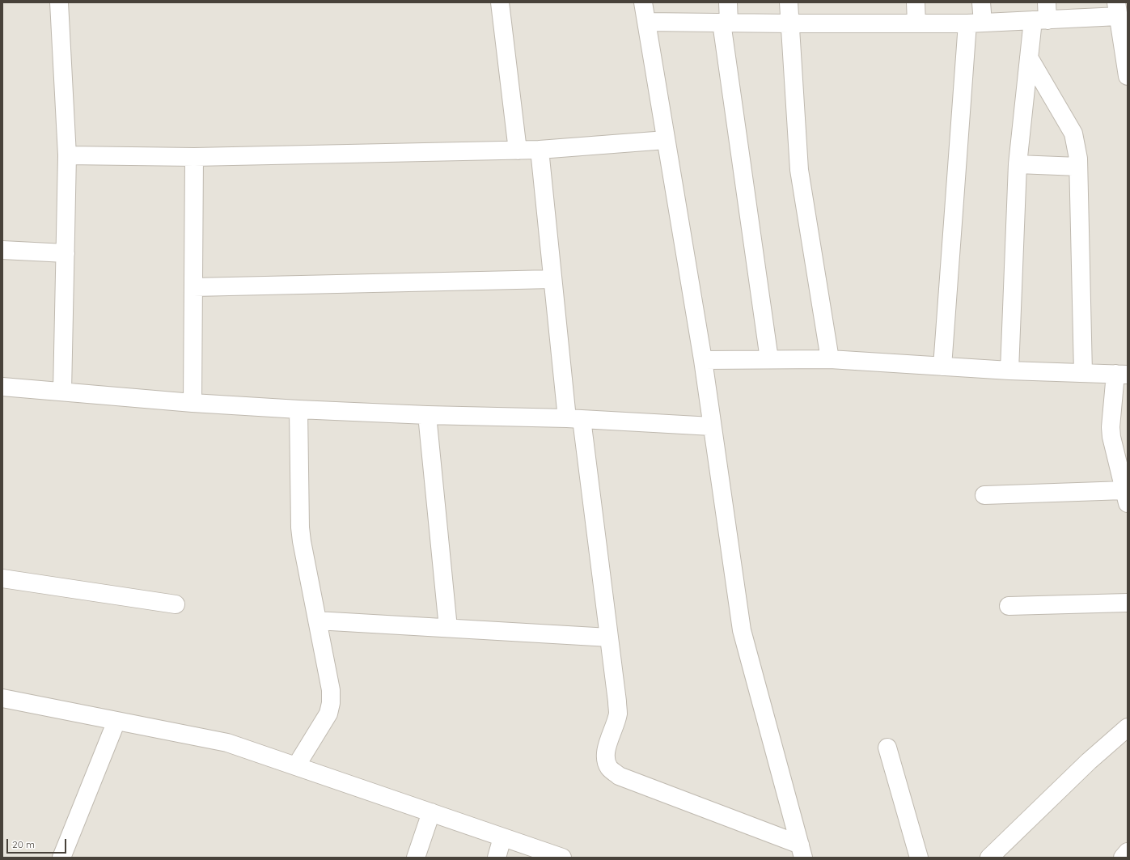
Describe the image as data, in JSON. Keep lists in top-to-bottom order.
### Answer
{
  "scale_bar": "20 m"
}
